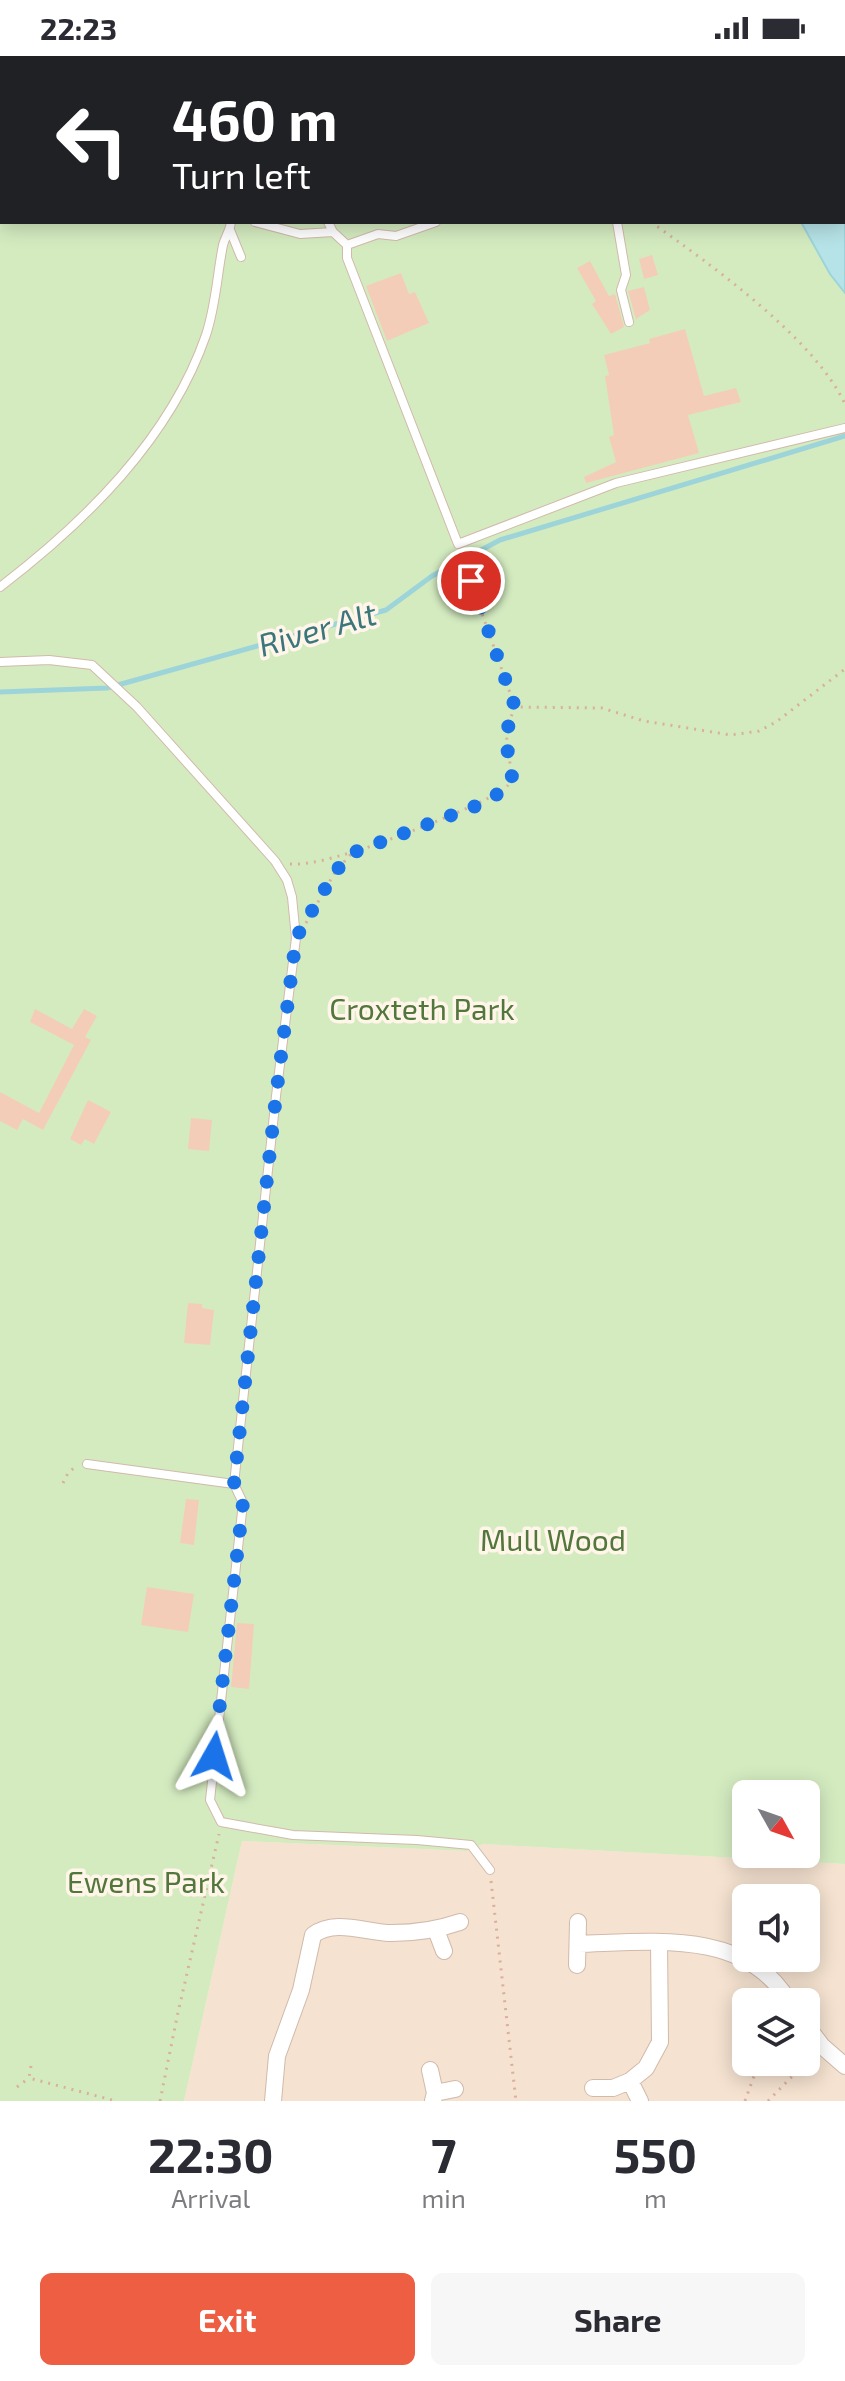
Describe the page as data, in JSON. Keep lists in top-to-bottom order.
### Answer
{
  "water": ["River Alt"],
  "parks": ["Croxteth Park", "Mull Wood", "Ewens Park"],
  "north": "bottom right",
  "page": {
    "status": "22:23",
    "turn": ["460 m", "Turn left"],
    "eta": [
      "22:30",
      "Arrival",
      "7",
      "min",
      "550",
      "m"
    ],
    "buttons": ["Exit", "Share"]
  }
}
